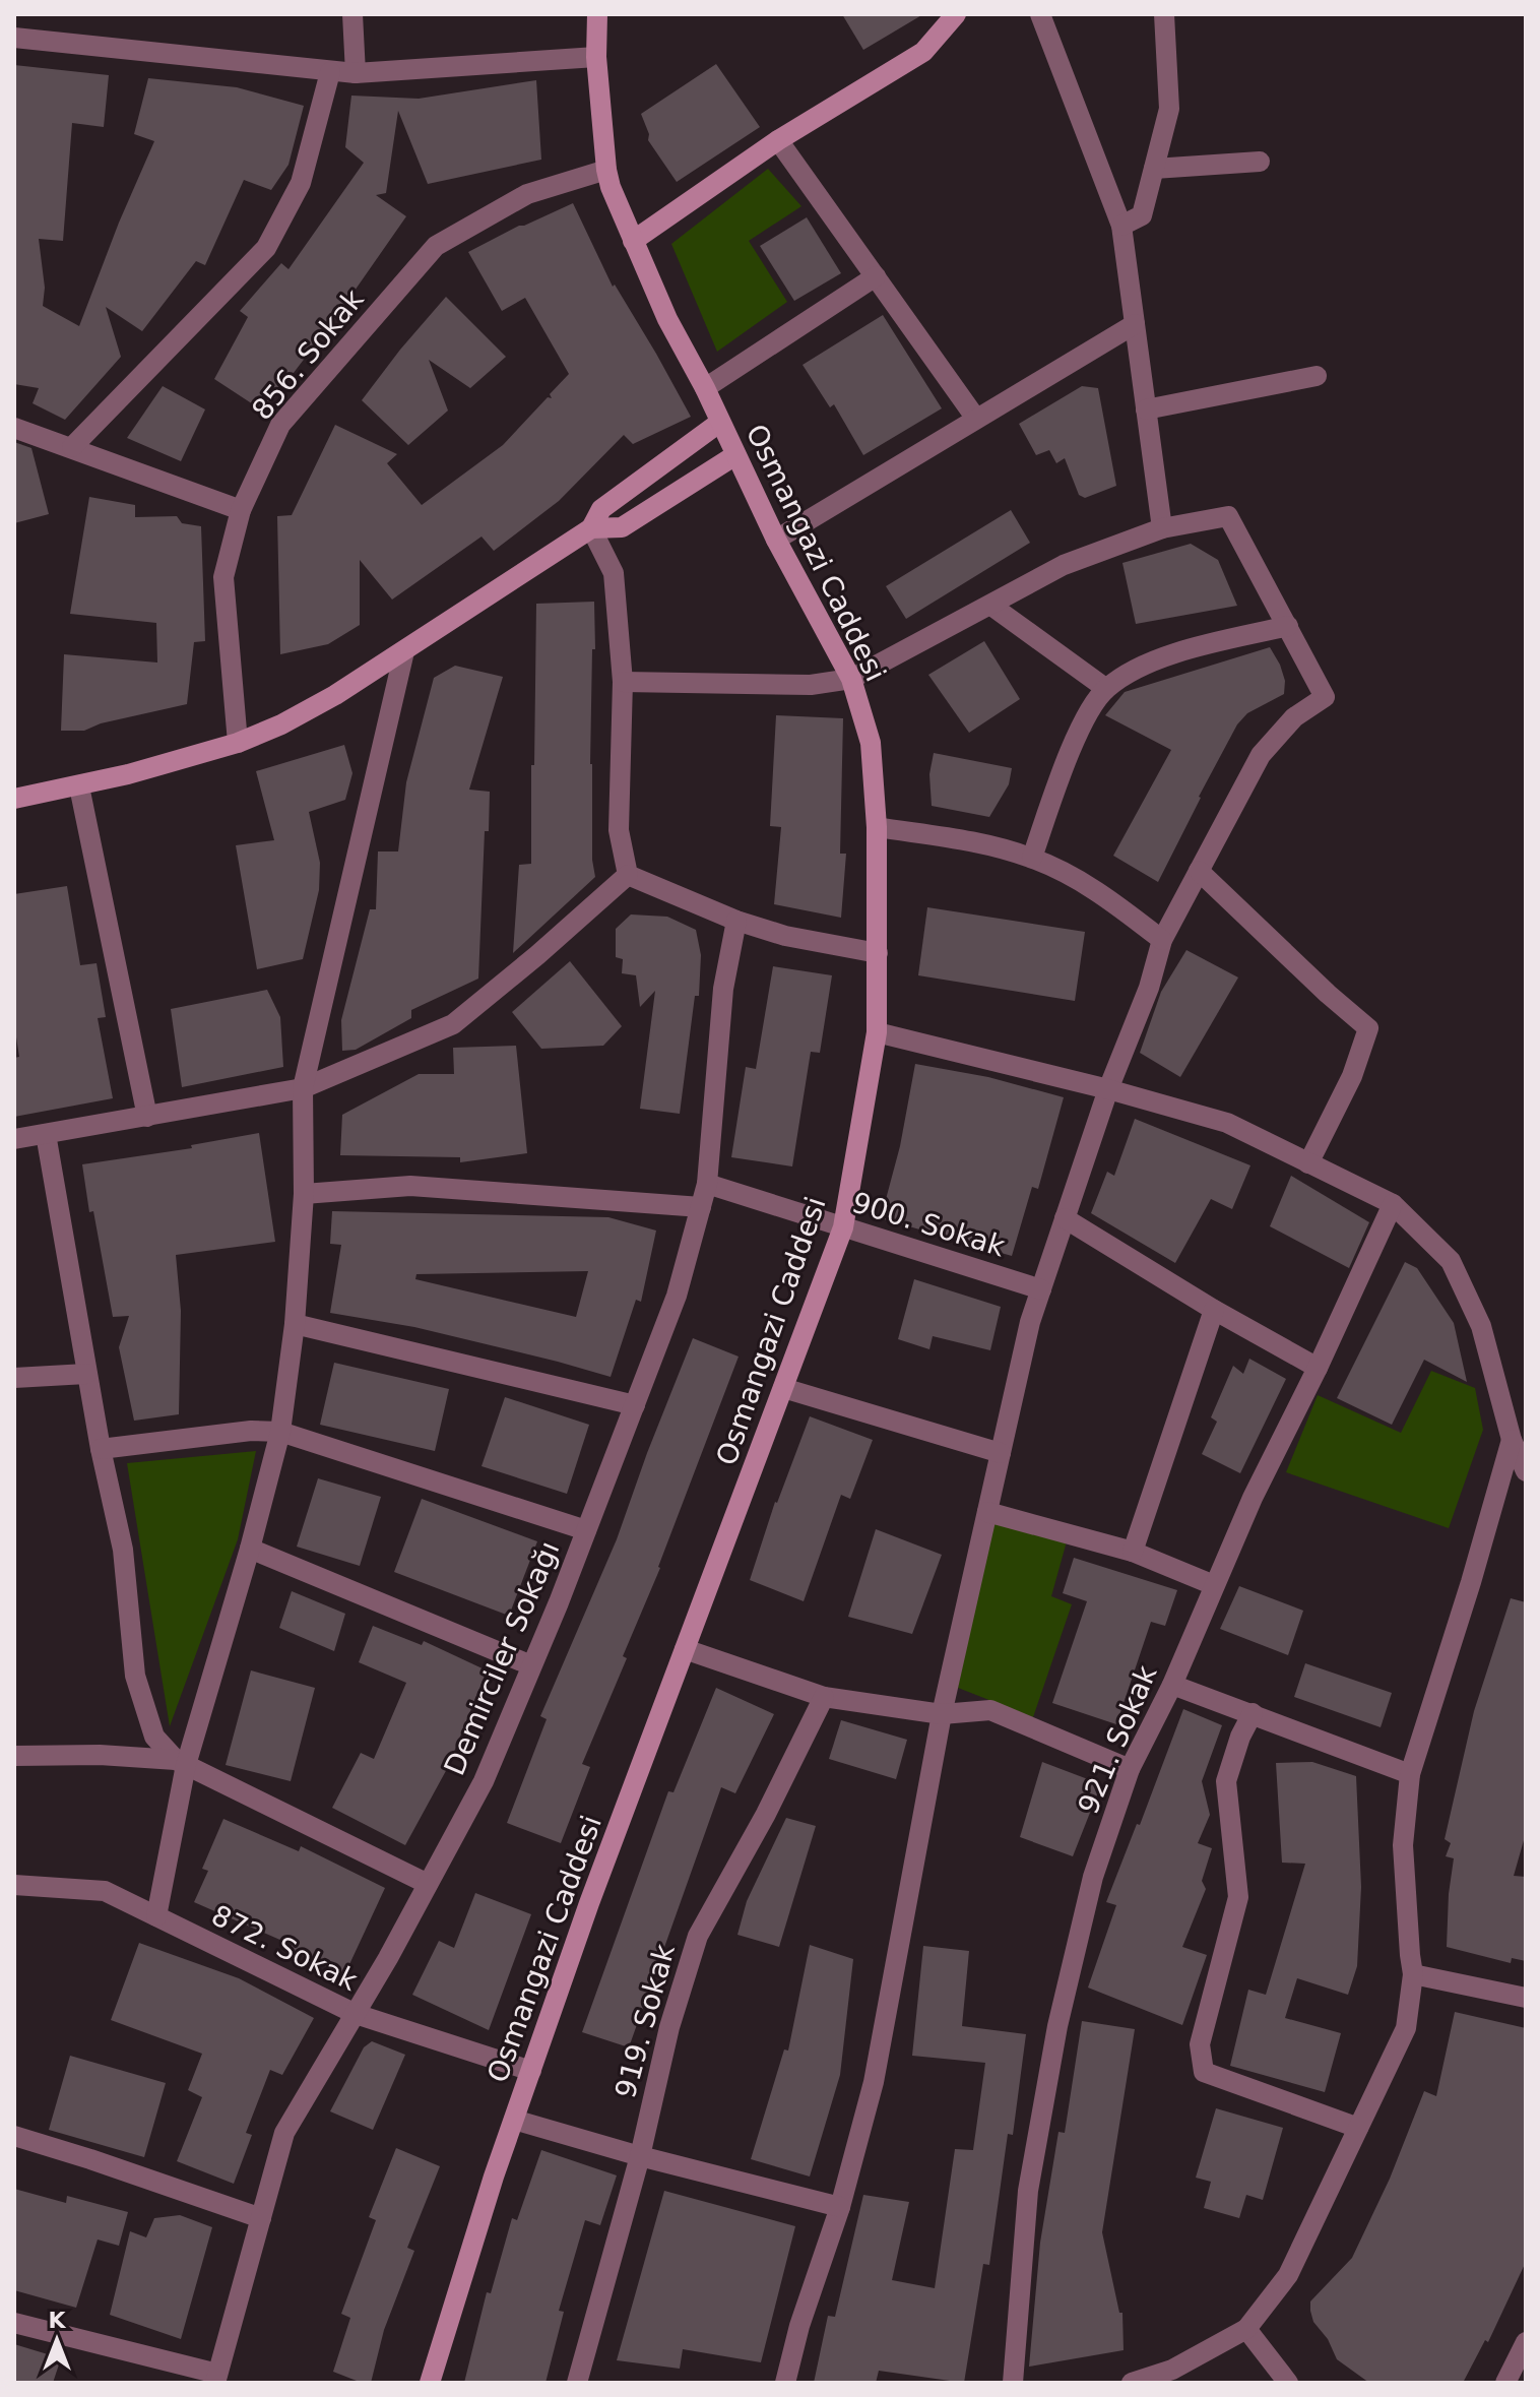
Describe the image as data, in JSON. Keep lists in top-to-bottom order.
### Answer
{
  "streets": {
    "main road": ["Osmangazi Caddesi"],
    "street": [
      "856. Sokak",
      "900. Sokak",
      "Demirciler Sokağı",
      "921. Sokak",
      "872. Sokak",
      "919. Sokak"
    ]
  },
  "crossings": [
    ["856. Sokak", "Osmangazi Caddesi"],
    ["Osmangazi Caddesi", "900. Sokak"],
    ["Osmangazi Caddesi", "872. Sokak"],
    ["900. Sokak", "Demirciler Sokağı"],
    ["Demirciler Sokağı", "872. Sokak"]
  ],
  "north": "top"
}
